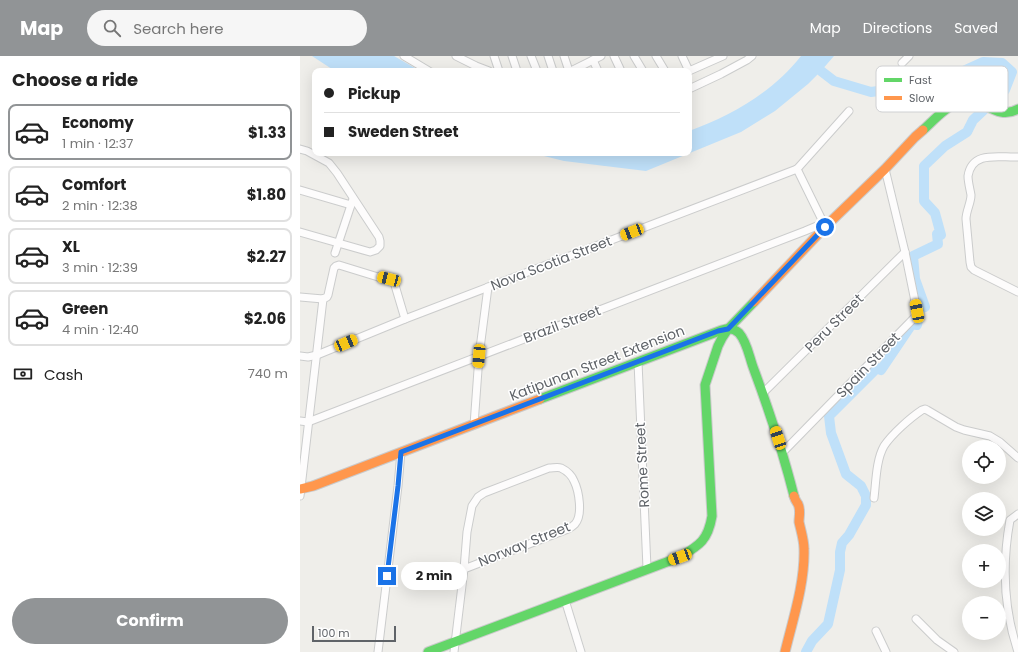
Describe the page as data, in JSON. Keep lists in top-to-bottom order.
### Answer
{
  "streets": {
    "street": [
      "Nova Scotia Street",
      "Peru Street",
      "Brazil Street",
      "Katipunan Street Extension",
      "Spain Street",
      "Rome Street",
      "Norway Street"
    ]
  },
  "crossings": [
    ["Peru Street", "Spain Street"],
    ["Katipunan Street Extension", "Rome Street"]
  ],
  "legend": ["Fast", "Slow"],
  "scale_bar": "100 m",
  "page": {
    "header": "Map",
    "search": "Search here",
    "nav": ["Map", "Directions", "Saved"],
    "heading": "Choose a ride",
    "banner": ["Pickup", "Sweden Street"],
    "list": [
      {
        "name": "Economy",
        "note": "1 min · 12:37",
        "value": "$1.33"
      },
      {
        "name": "Comfort",
        "note": "2 min · 12:38",
        "value": "$1.80"
      },
      {
        "name": "XL",
        "note": "3 min · 12:39",
        "value": "$2.27"
      },
      {
        "name": "Green",
        "note": "4 min · 12:40",
        "value": "$2.06"
      }
    ],
    "pay": ["Cash", "740 m"],
    "map_buttons": ["+", "−"],
    "bubble": "2 min",
    "buttons": "Confirm",
    "scale": "100 m"
  }
}
